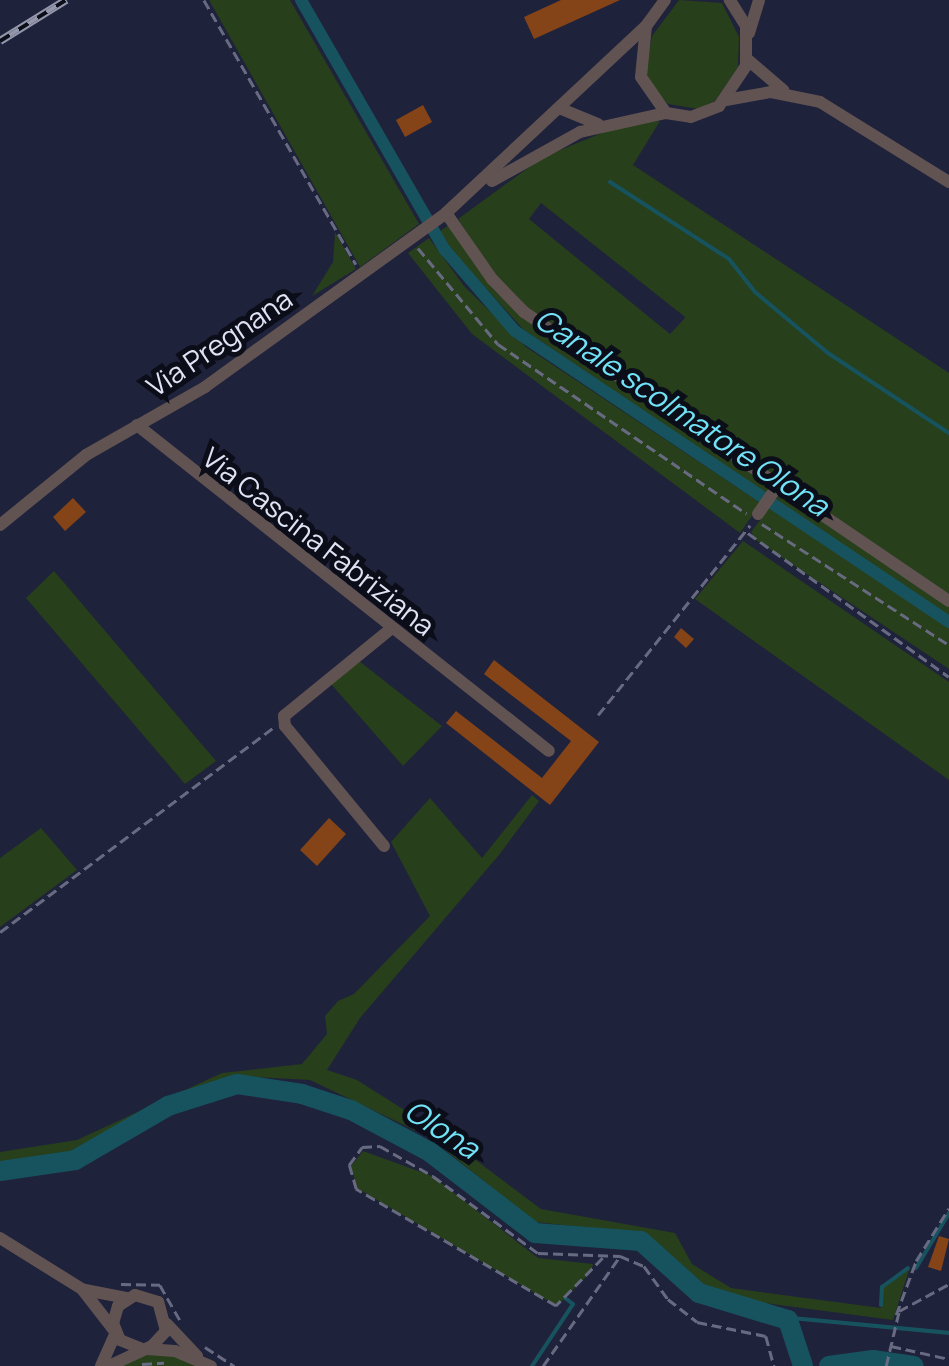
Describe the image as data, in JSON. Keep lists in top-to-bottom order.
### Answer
{
  "streets": {
    "street": ["Via Pregnana", "Via Cascina Fabriziana"]
  },
  "crossings": [
    ["Via Pregnana", "Via Cascina Fabriziana"]
  ],
  "water": ["Canale scolmatore Olona", "Olona"]
}
